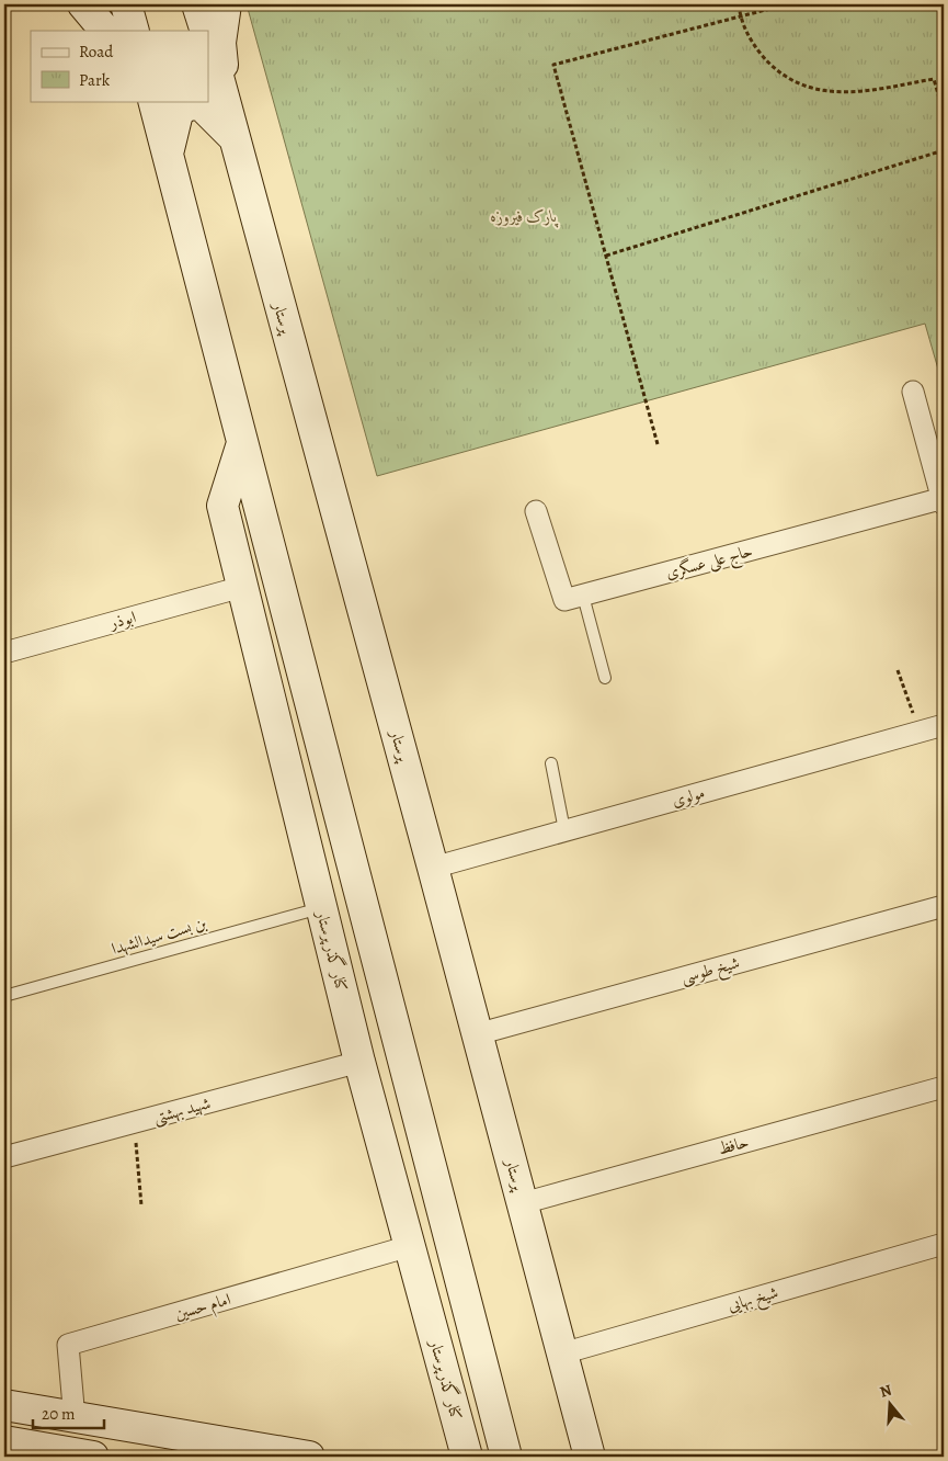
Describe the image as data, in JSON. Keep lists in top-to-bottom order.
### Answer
{
  "streets": {
    "main road": ["پرستار", "کنار گذر پرستار"],
    "street": [
      "حاج علی عسگری",
      "ابوذر",
      "مولوی",
      "شیخ طوسی",
      "شهید بهشتی",
      "حافظ",
      "شیخ بهایی",
      "امام حسین"
    ],
    "lane": ["بن بست سیدالشهدا"]
  },
  "crossings": [
    ["پرستار", "مولوی"],
    ["پرستار", "شیخ طوسی"],
    ["پرستار", "حافظ"],
    ["پرستار", "شیخ بهایی"],
    ["ابوذر", "کنار گذر پرستار"],
    ["بن بست سیدالشهدا", "کنار گذر پرستار"],
    ["کنار گذر پرستار", "شهید بهشتی"],
    ["کنار گذر پرستار", "امام حسین"]
  ],
  "parks": ["پارک فیروزه"],
  "legend": ["Road", "Park"],
  "scale_bar": "20 m",
  "north": "top"
}
